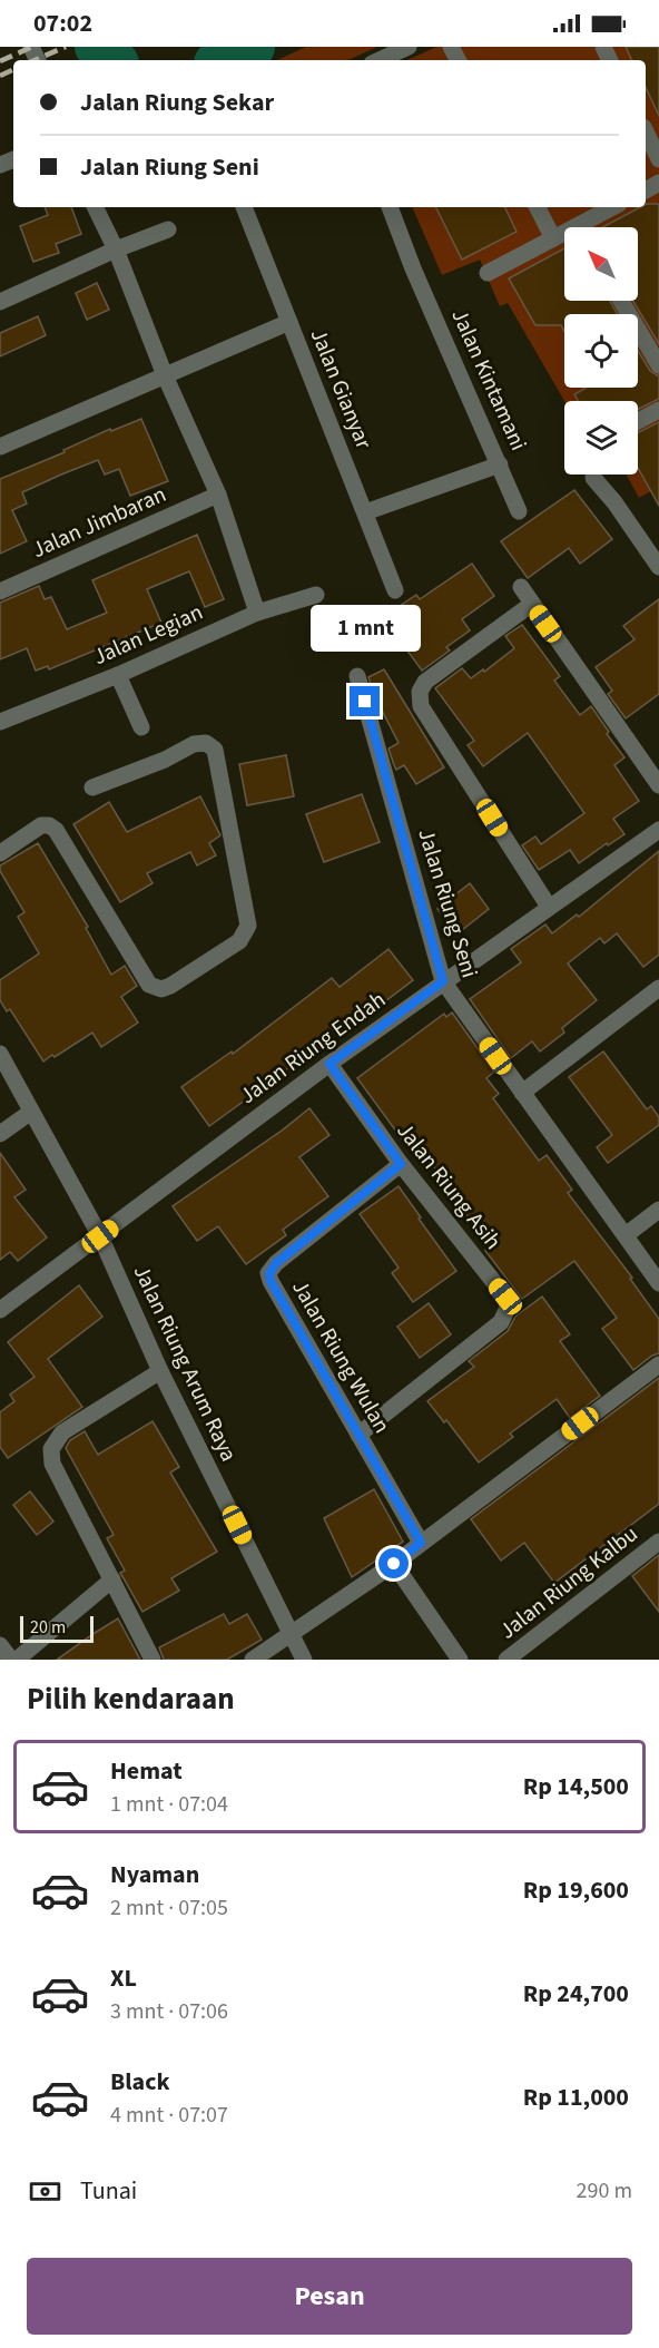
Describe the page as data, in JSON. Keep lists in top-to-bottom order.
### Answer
{
  "streets": {
    "street": [
      "Jalan Kintamani",
      "Jalan Gianyar",
      "Jalan Jimbaran",
      "Jalan Legian",
      "Jalan Riung Seni",
      "Jalan Riung Endah",
      "Jalan Riung Asih",
      "Jalan Riung Wulan",
      "Jalan Riung Arum Raya",
      "Jalan Riung Kalbu"
    ]
  },
  "crossings": [
    ["Jalan Riung Seni", "Jalan Riung Endah"],
    ["Jalan Riung Endah", "Jalan Riung Asih"],
    ["Jalan Riung Endah", "Jalan Riung Arum Raya"],
    ["Jalan Riung Asih", "Jalan Riung Wulan"]
  ],
  "scale_bar": "20 m",
  "north": "top left",
  "page": {
    "status": "07:02",
    "banner": ["Jalan Riung Sekar", "Jalan Riung Seni"],
    "bubble": "1 mnt",
    "scale": "20 m",
    "heading": "Pilih kendaraan",
    "list": [
      {
        "name": "Hemat",
        "note": "1 mnt · 07:04",
        "value": "Rp 14,500"
      },
      {
        "name": "Nyaman",
        "note": "2 mnt · 07:05",
        "value": "Rp 19,600"
      },
      {
        "name": "XL",
        "note": "3 mnt · 07:06",
        "value": "Rp 24,700"
      },
      {
        "name": "Black",
        "note": "4 mnt · 07:07",
        "value": "Rp 11,000"
      }
    ],
    "pay": ["Tunai", "290 m"],
    "buttons": "Pesan"
  }
}
